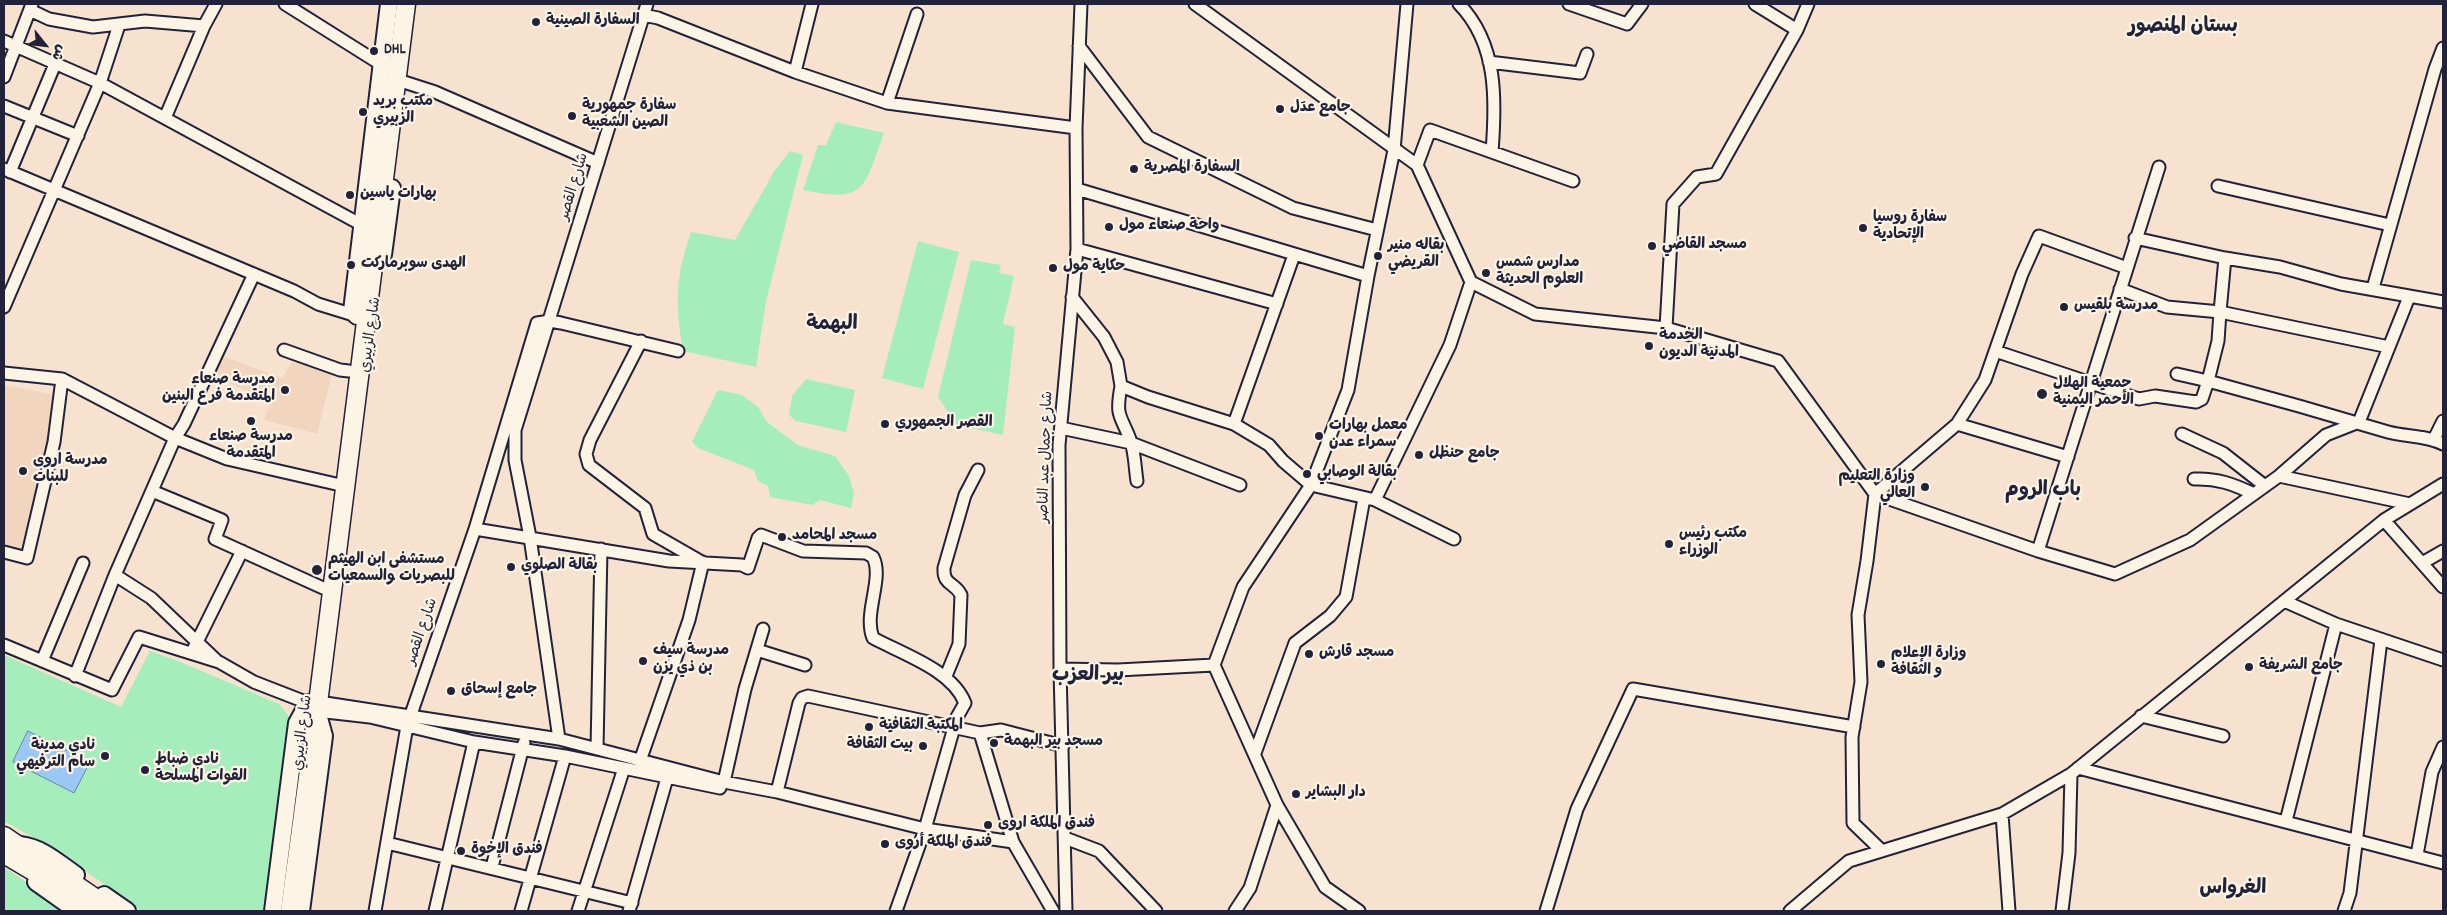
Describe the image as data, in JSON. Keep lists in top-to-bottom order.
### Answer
{
  "streets": {
    "main road": ["شارع الزبيري"],
    "street": ["شارع القصر", "شارع جمال عبد الناصر"]
  },
  "districts": [
    "بستان المنصور",
    "البهمة",
    "باب الروم",
    "بير العزب",
    "الغرواس"
  ],
  "places": [
    "السفارة الصينية",
    "DHL",
    "جامع عدَل",
    "مكتب بريد الزبيري",
    "سفارة جمهورية الصين الشعبية",
    "السفارة المصرية",
    "بهارات ياسين",
    "واحة صنعاء مول",
    "سفارة روسيا الإتحادية",
    "مسجد القاضي",
    "بقاله منير القريضي",
    "الهدى سوبرماركت",
    "حكاية مول",
    "مدارس شمس العلوم الحديثة",
    "مدرسة بلقيس",
    "الخدمة المدنية الديون",
    "مدرسة صنعاء المتقدمة فرع البنين",
    "جمعية الهلال الأحمر اليمنية",
    "مدرسة صنعاء المتقدمة",
    "القصر الجمهوري",
    "معمل بهارات سمراء عدن",
    "جامع حنظل",
    "مدرسة اروى للبنات",
    "بقالة الوصابي",
    "وزارة التعليم العالي",
    "مسجد المحامد",
    "مكتب رئيس الوزراء",
    "بقالة الصلوي",
    "مستشفى ابن الهيثم للبصريات والسمعيات",
    "مسجد قارش",
    "مدرسة سيف بن ذي يزن",
    "وزارة الإعلام و الثقافة",
    "جامع الشريفة",
    "جامع إسحاق",
    "المكتبة الثقافية",
    "مسجد بير البهمة",
    "بيت الثقافة",
    "نادي مدينة سام الترفيهي",
    "نادي ضباط القوات المسلحة",
    "دار البشاير",
    "فندق الملكة اروى",
    "فندق الملكة أروى",
    "فندق الإخوة"
  ],
  "north": "bottom right"
}
